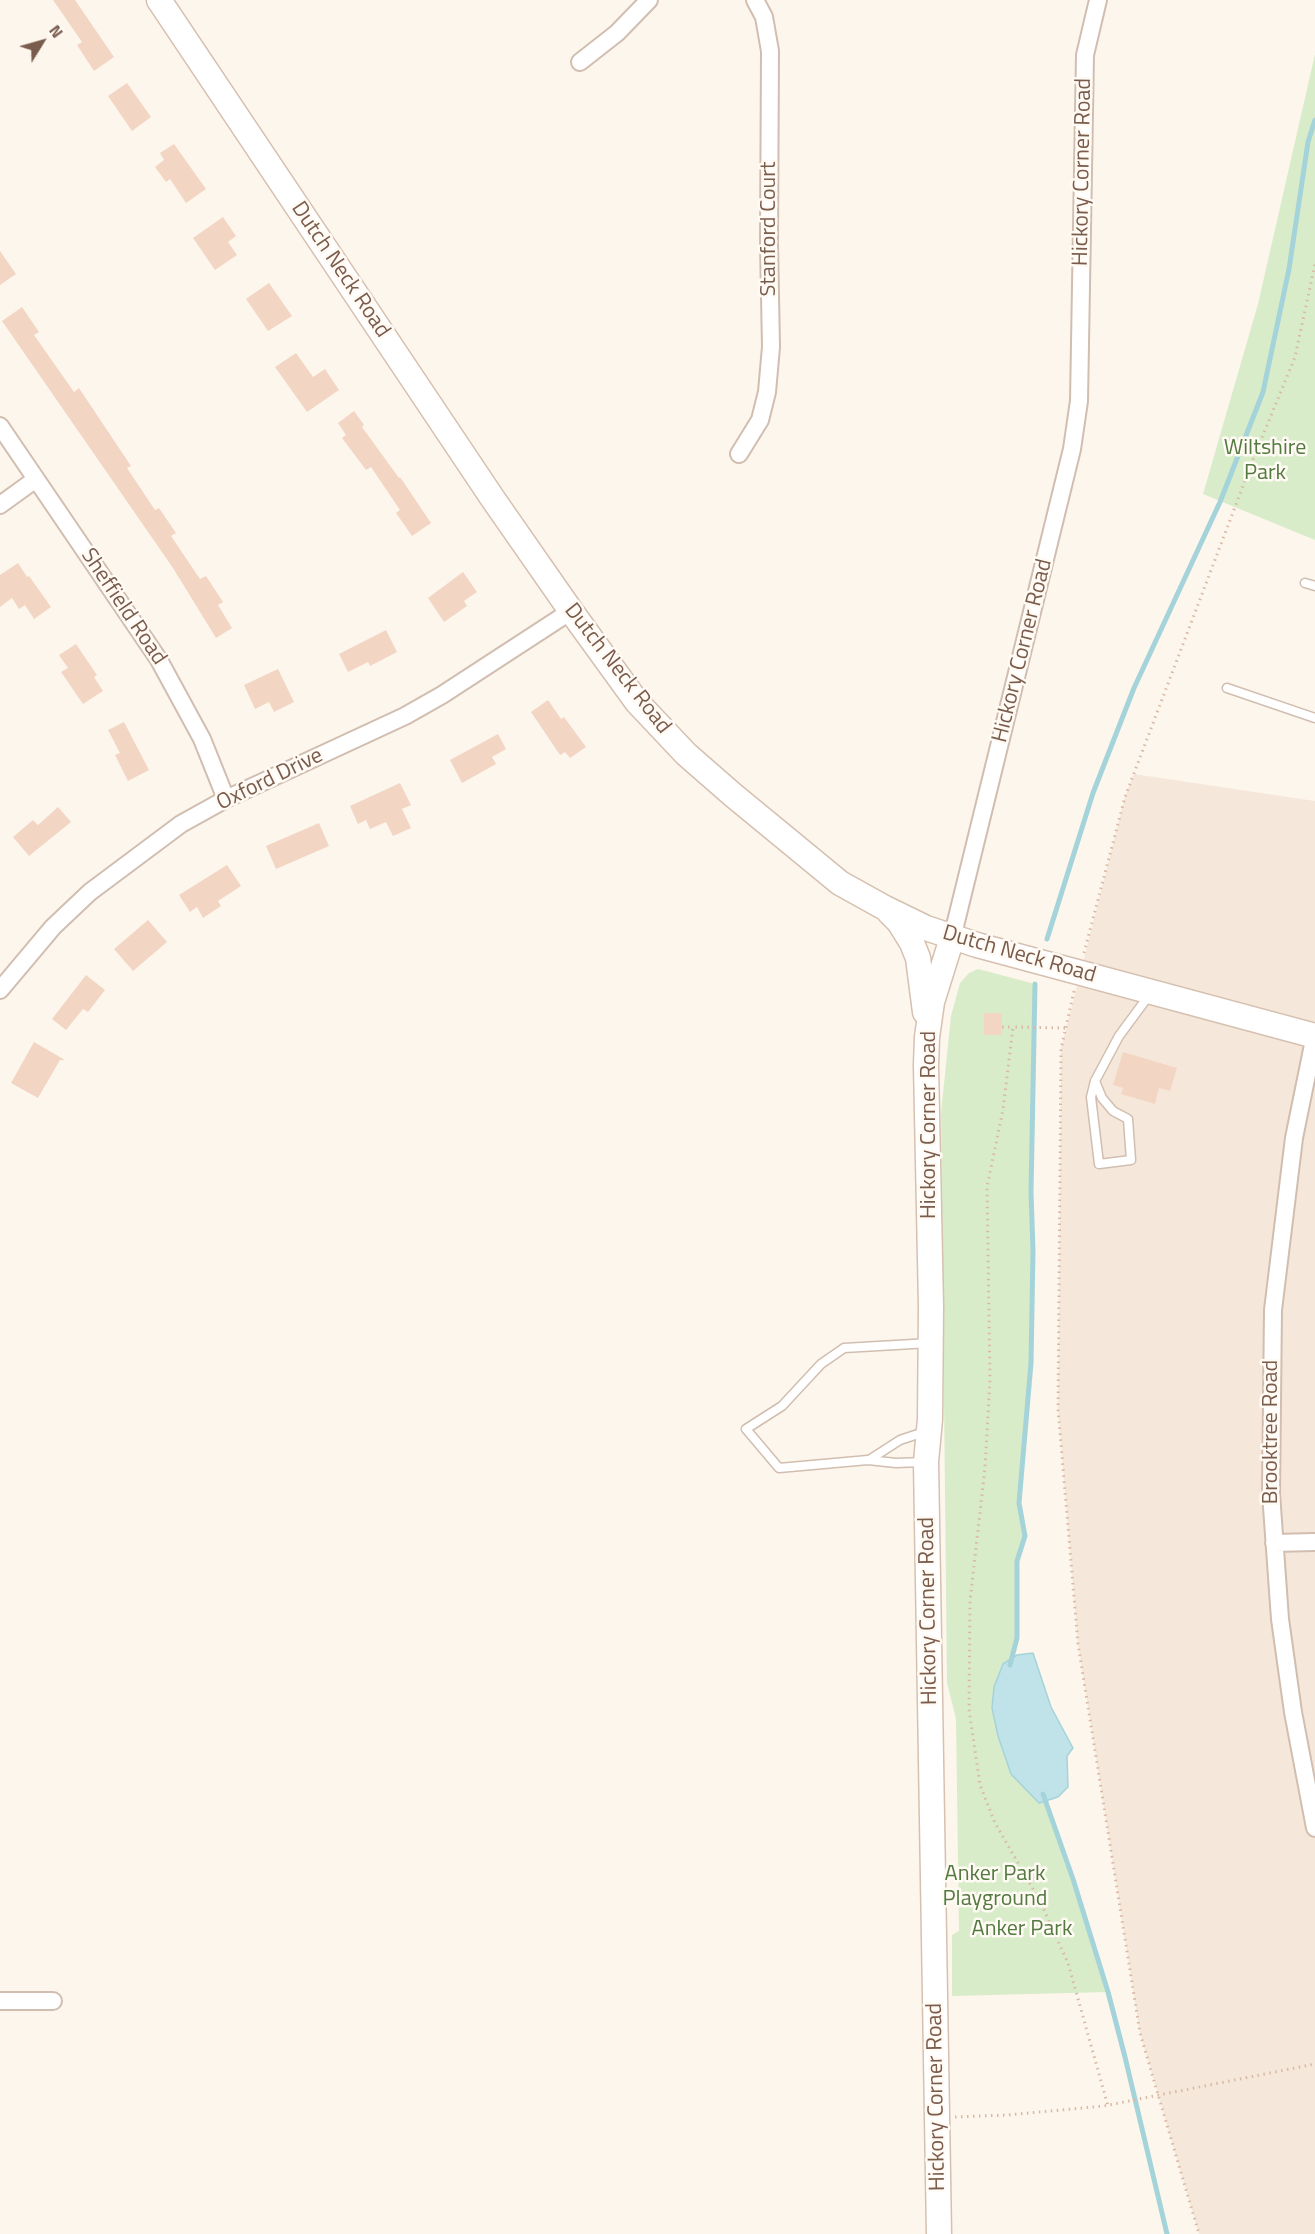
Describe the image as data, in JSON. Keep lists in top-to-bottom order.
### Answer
{
  "streets": {
    "street": [
      "Hickory Corner Road",
      "Stanford Court",
      "Dutch Neck Road",
      "Sheffield Road",
      "Oxford Drive",
      "Brooktree Road"
    ]
  },
  "crossings": [
    ["Hickory Corner Road", "Dutch Neck Road"],
    ["Dutch Neck Road", "Oxford Drive"],
    ["Dutch Neck Road", "Brooktree Road"],
    ["Sheffield Road", "Oxford Drive"]
  ],
  "parks": ["Wiltshire Park", "Anker Park Playground", "Anker Park"],
  "north": "top right"
}
